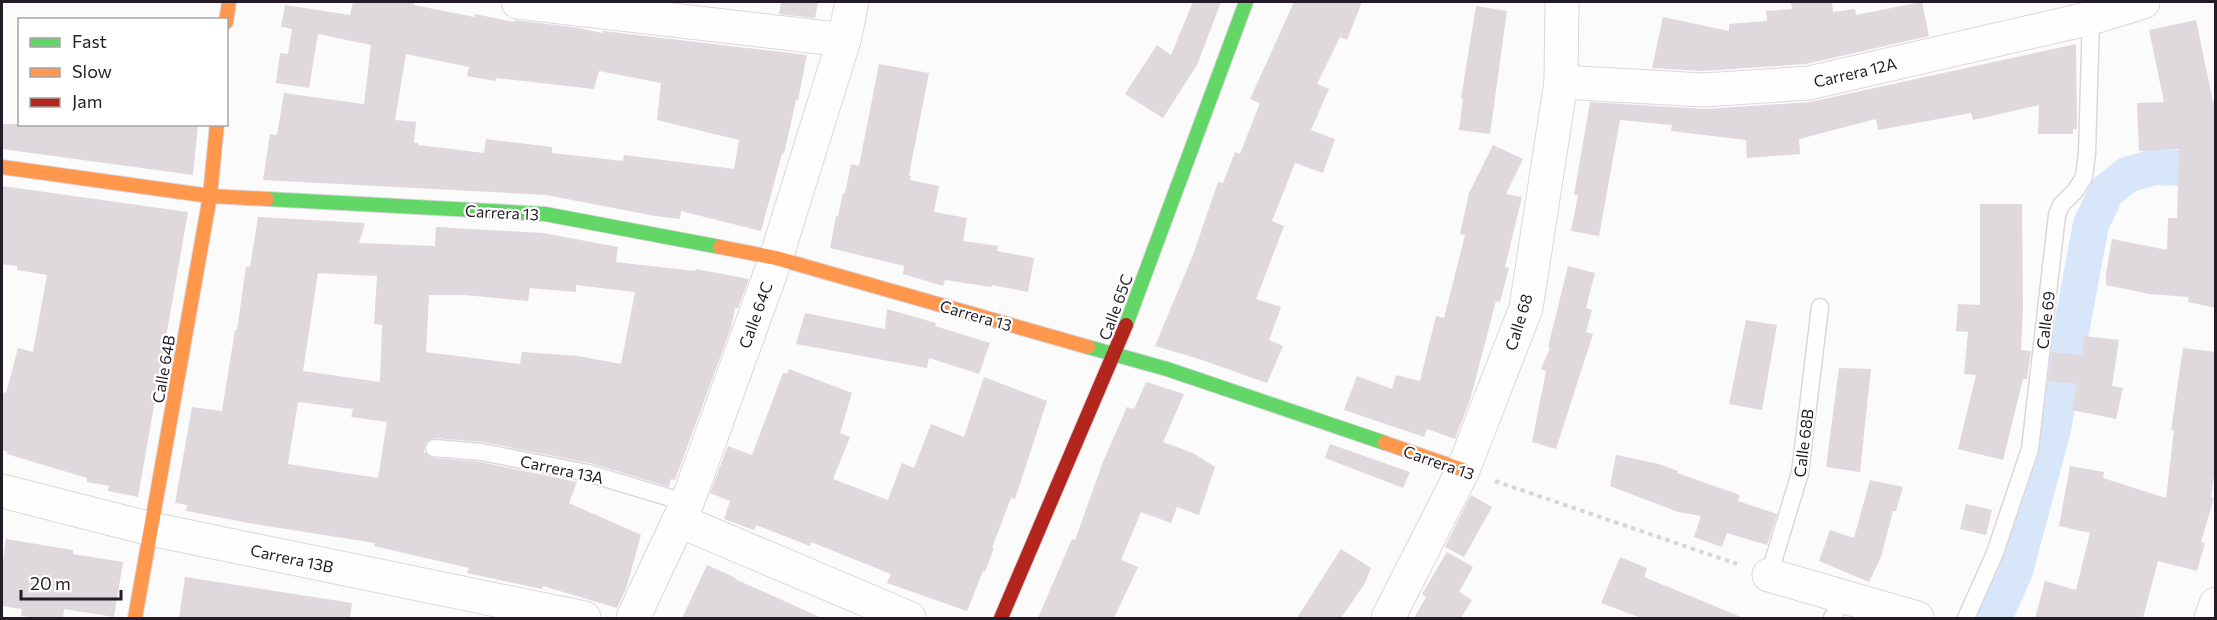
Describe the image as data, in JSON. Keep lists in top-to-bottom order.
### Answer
{
  "streets": {
    "street": [
      "Carrera 12A",
      "Carrera 13",
      "Calle 65C",
      "Calle 64C",
      "Calle 68",
      "Calle 64B",
      "Carrera 13A",
      "Carrera 13B"
    ],
    "lane": ["Calle 69", "Calle 68B"]
  },
  "crossings": [
    ["Carrera 12A", "Calle 69"],
    ["Carrera 12A", "Calle 68"],
    ["Carrera 13", "Calle 65C"],
    ["Carrera 13", "Calle 64C"],
    ["Carrera 13", "Calle 68"],
    ["Carrera 13", "Calle 64B"],
    ["Carrera 13", "Calle 68B"],
    ["Calle 64C", "Carrera 13A"],
    ["Calle 64B", "Carrera 13B"]
  ],
  "legend": ["Fast", "Slow", "Jam"],
  "scale_bar": "20 m"
}
